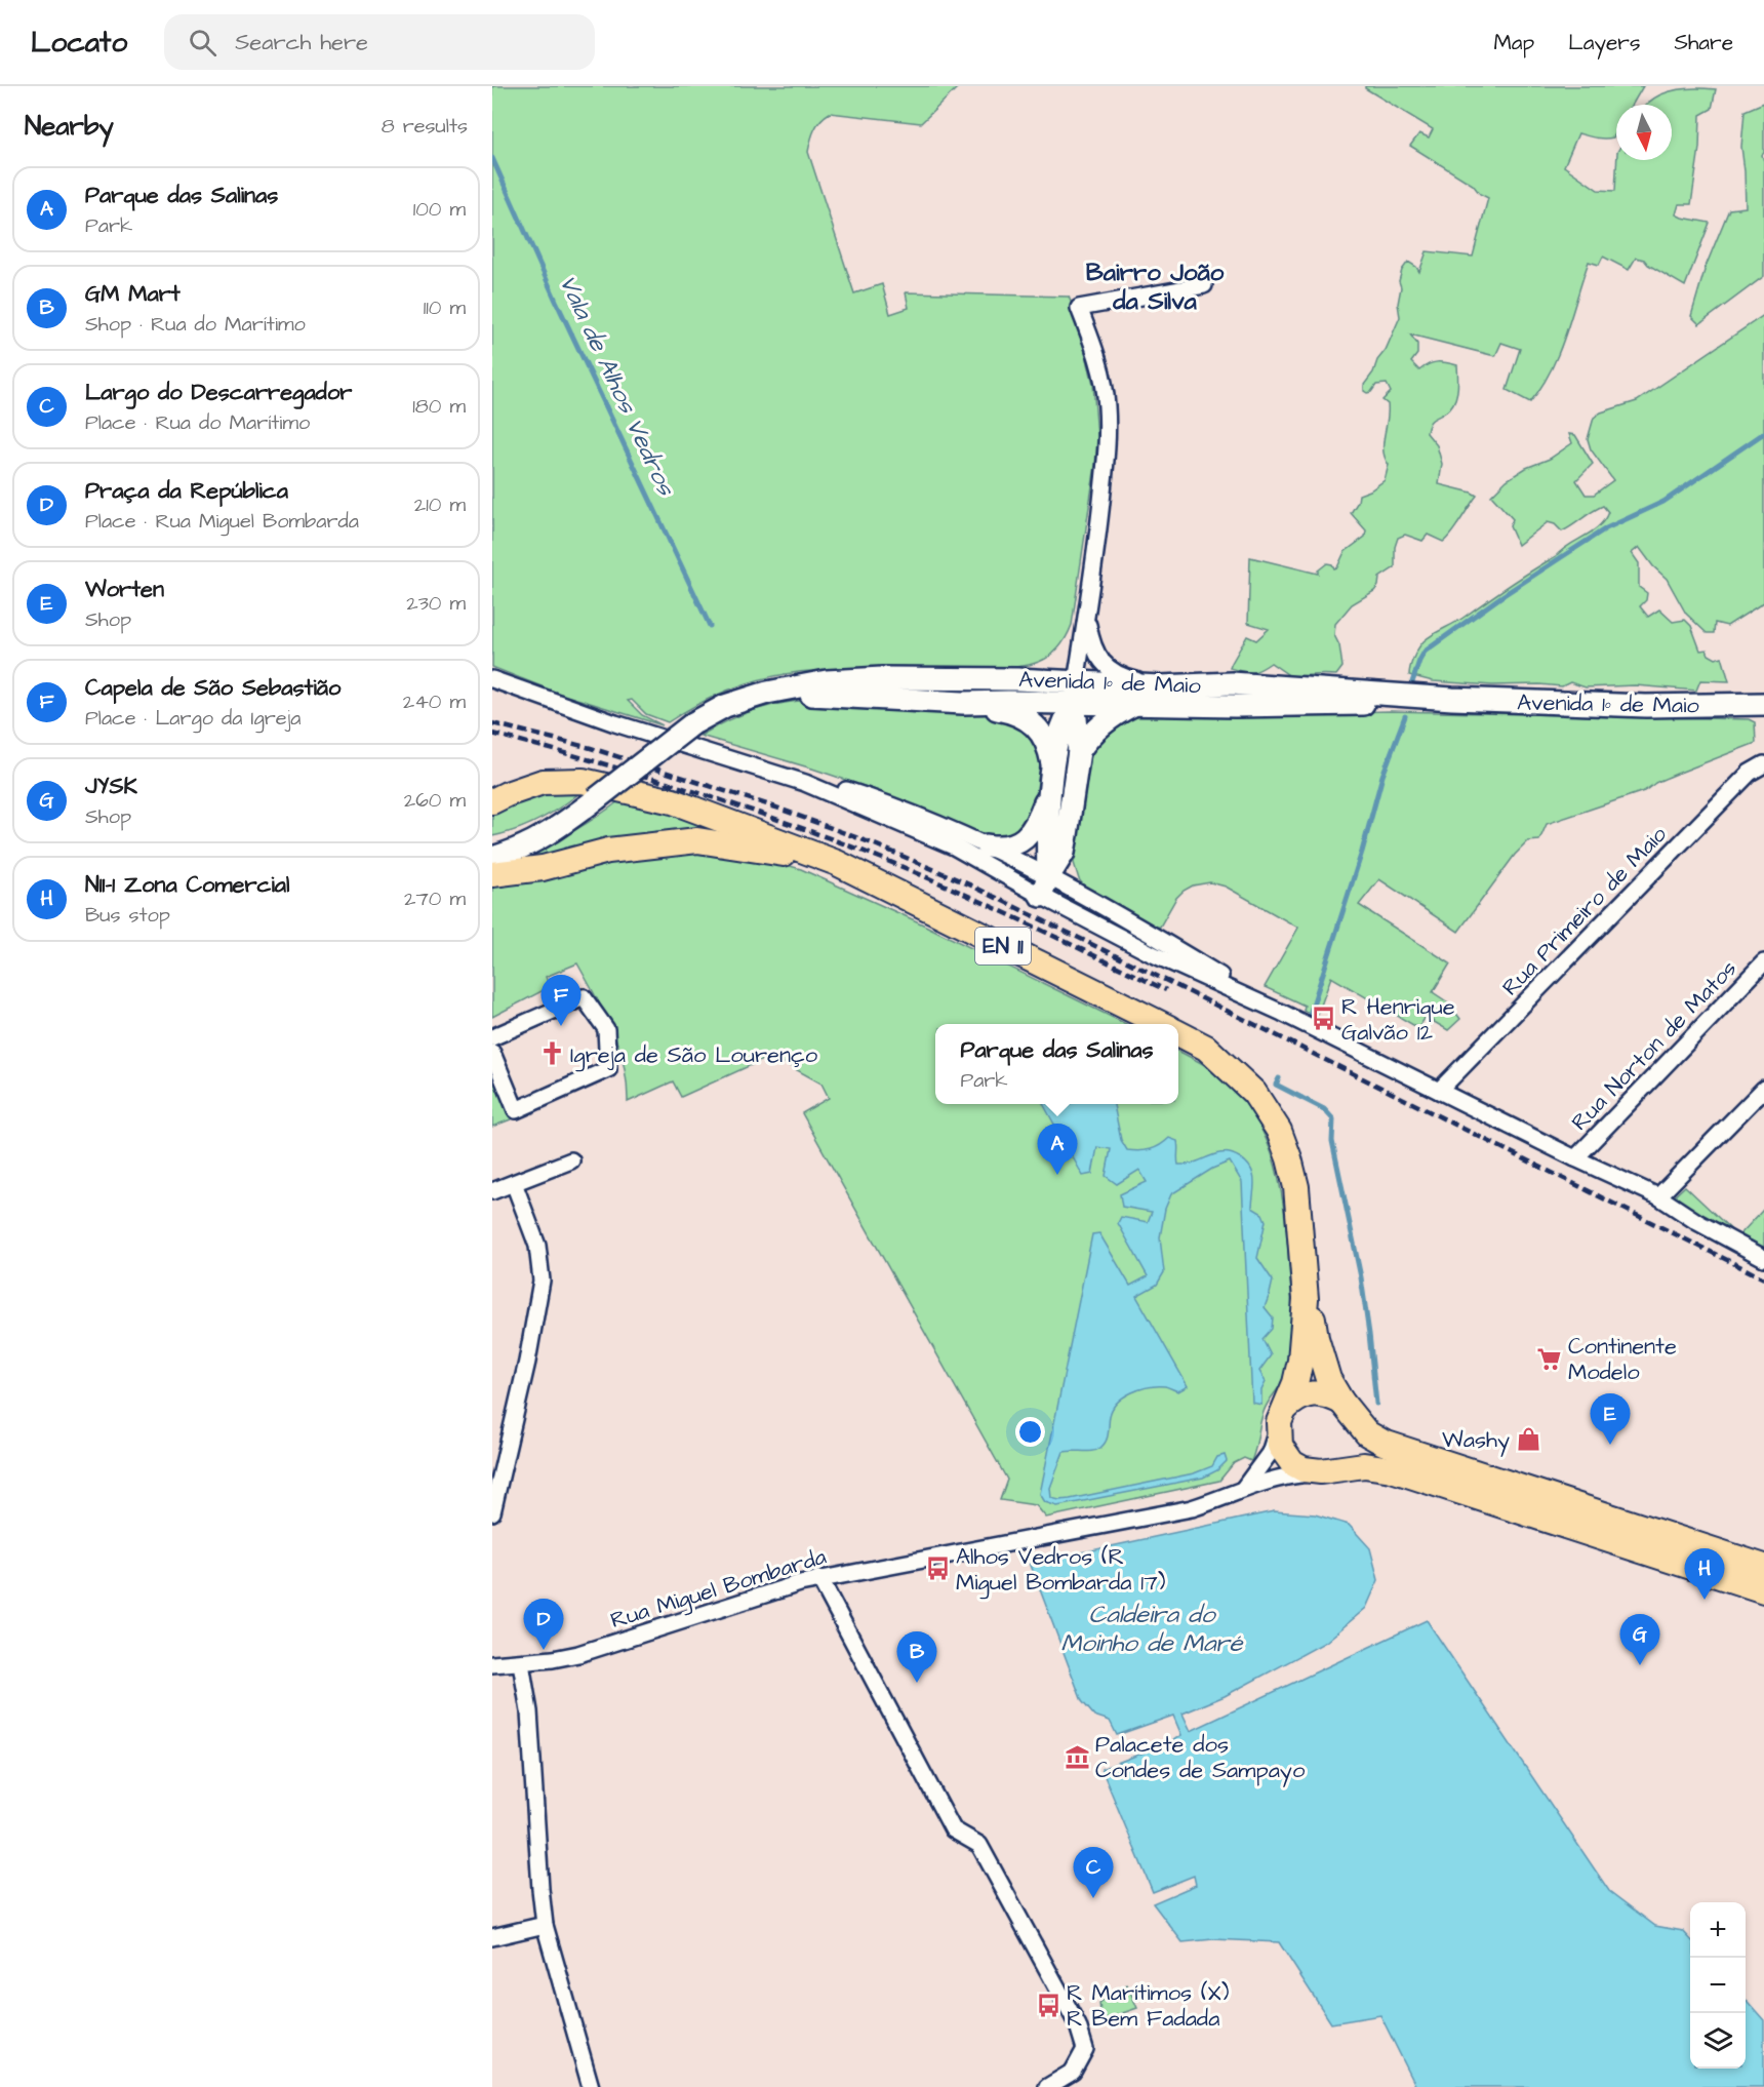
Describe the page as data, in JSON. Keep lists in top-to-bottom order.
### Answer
{
  "streets": {
    "main road": ["Avenida 1º de Maio", "EN 11"],
    "street": ["Rua Primeiro de Maio", "Rua Norton de Matos", "Rua Miguel Bombarda"]
  },
  "districts": ["Bairro João da Silva"],
  "water": ["Vala de Alhos Vedros", "Caldeira do Moinho de Maré"],
  "places": {
    "bus stop": ["R Henrique Galvão 12", "Alhos Vedros (R Miguel Bombarda 17)", "R Marítimos (X) R Bem Fadada"],
    "church": ["Igreja de São Lourenço"],
    "supermarket": ["Continente Modelo"],
    "shop": ["Washy"],
    "museum": ["Palacete dos Condes de Sampayo"]
  },
  "north": "bottom",
  "page": {
    "header": "Locato",
    "search": "Search here",
    "nav": ["Map", "Layers", "Share"],
    "heading": ["Nearby", "8 results"],
    "list": [
      {
        "mark": "A",
        "name": "Parque das Salinas",
        "note": "Park",
        "value": "100 m"
      },
      {
        "mark": "B",
        "name": "GM Mart",
        "note": "Shop · Rua do Marítimo",
        "value": "110 m"
      },
      {
        "mark": "C",
        "name": "Largo do Descarregador",
        "note": "Place · Rua do Marítimo",
        "value": "180 m"
      },
      {
        "mark": "D",
        "name": "Praça da República",
        "note": "Place · Rua Miguel Bombarda",
        "value": "210 m"
      },
      {
        "mark": "E",
        "name": "Worten",
        "note": "Shop",
        "value": "230 m"
      },
      {
        "mark": "F",
        "name": "Capela de São Sebastião",
        "note": "Place · Largo da Igreja",
        "value": "240 m"
      },
      {
        "mark": "G",
        "name": "JYSK",
        "note": "Shop",
        "value": "260 m"
      },
      {
        "mark": "H",
        "name": "N11-1 Zona Comercial",
        "note": "Bus stop",
        "value": "270 m"
      }
    ],
    "pins": [
      "F",
      "A",
      "E",
      "H",
      "D",
      "G",
      "B",
      "C"
    ],
    "popup": ["Parque das Salinas", "Park"],
    "map_buttons": ["+", "−"]
  }
}
